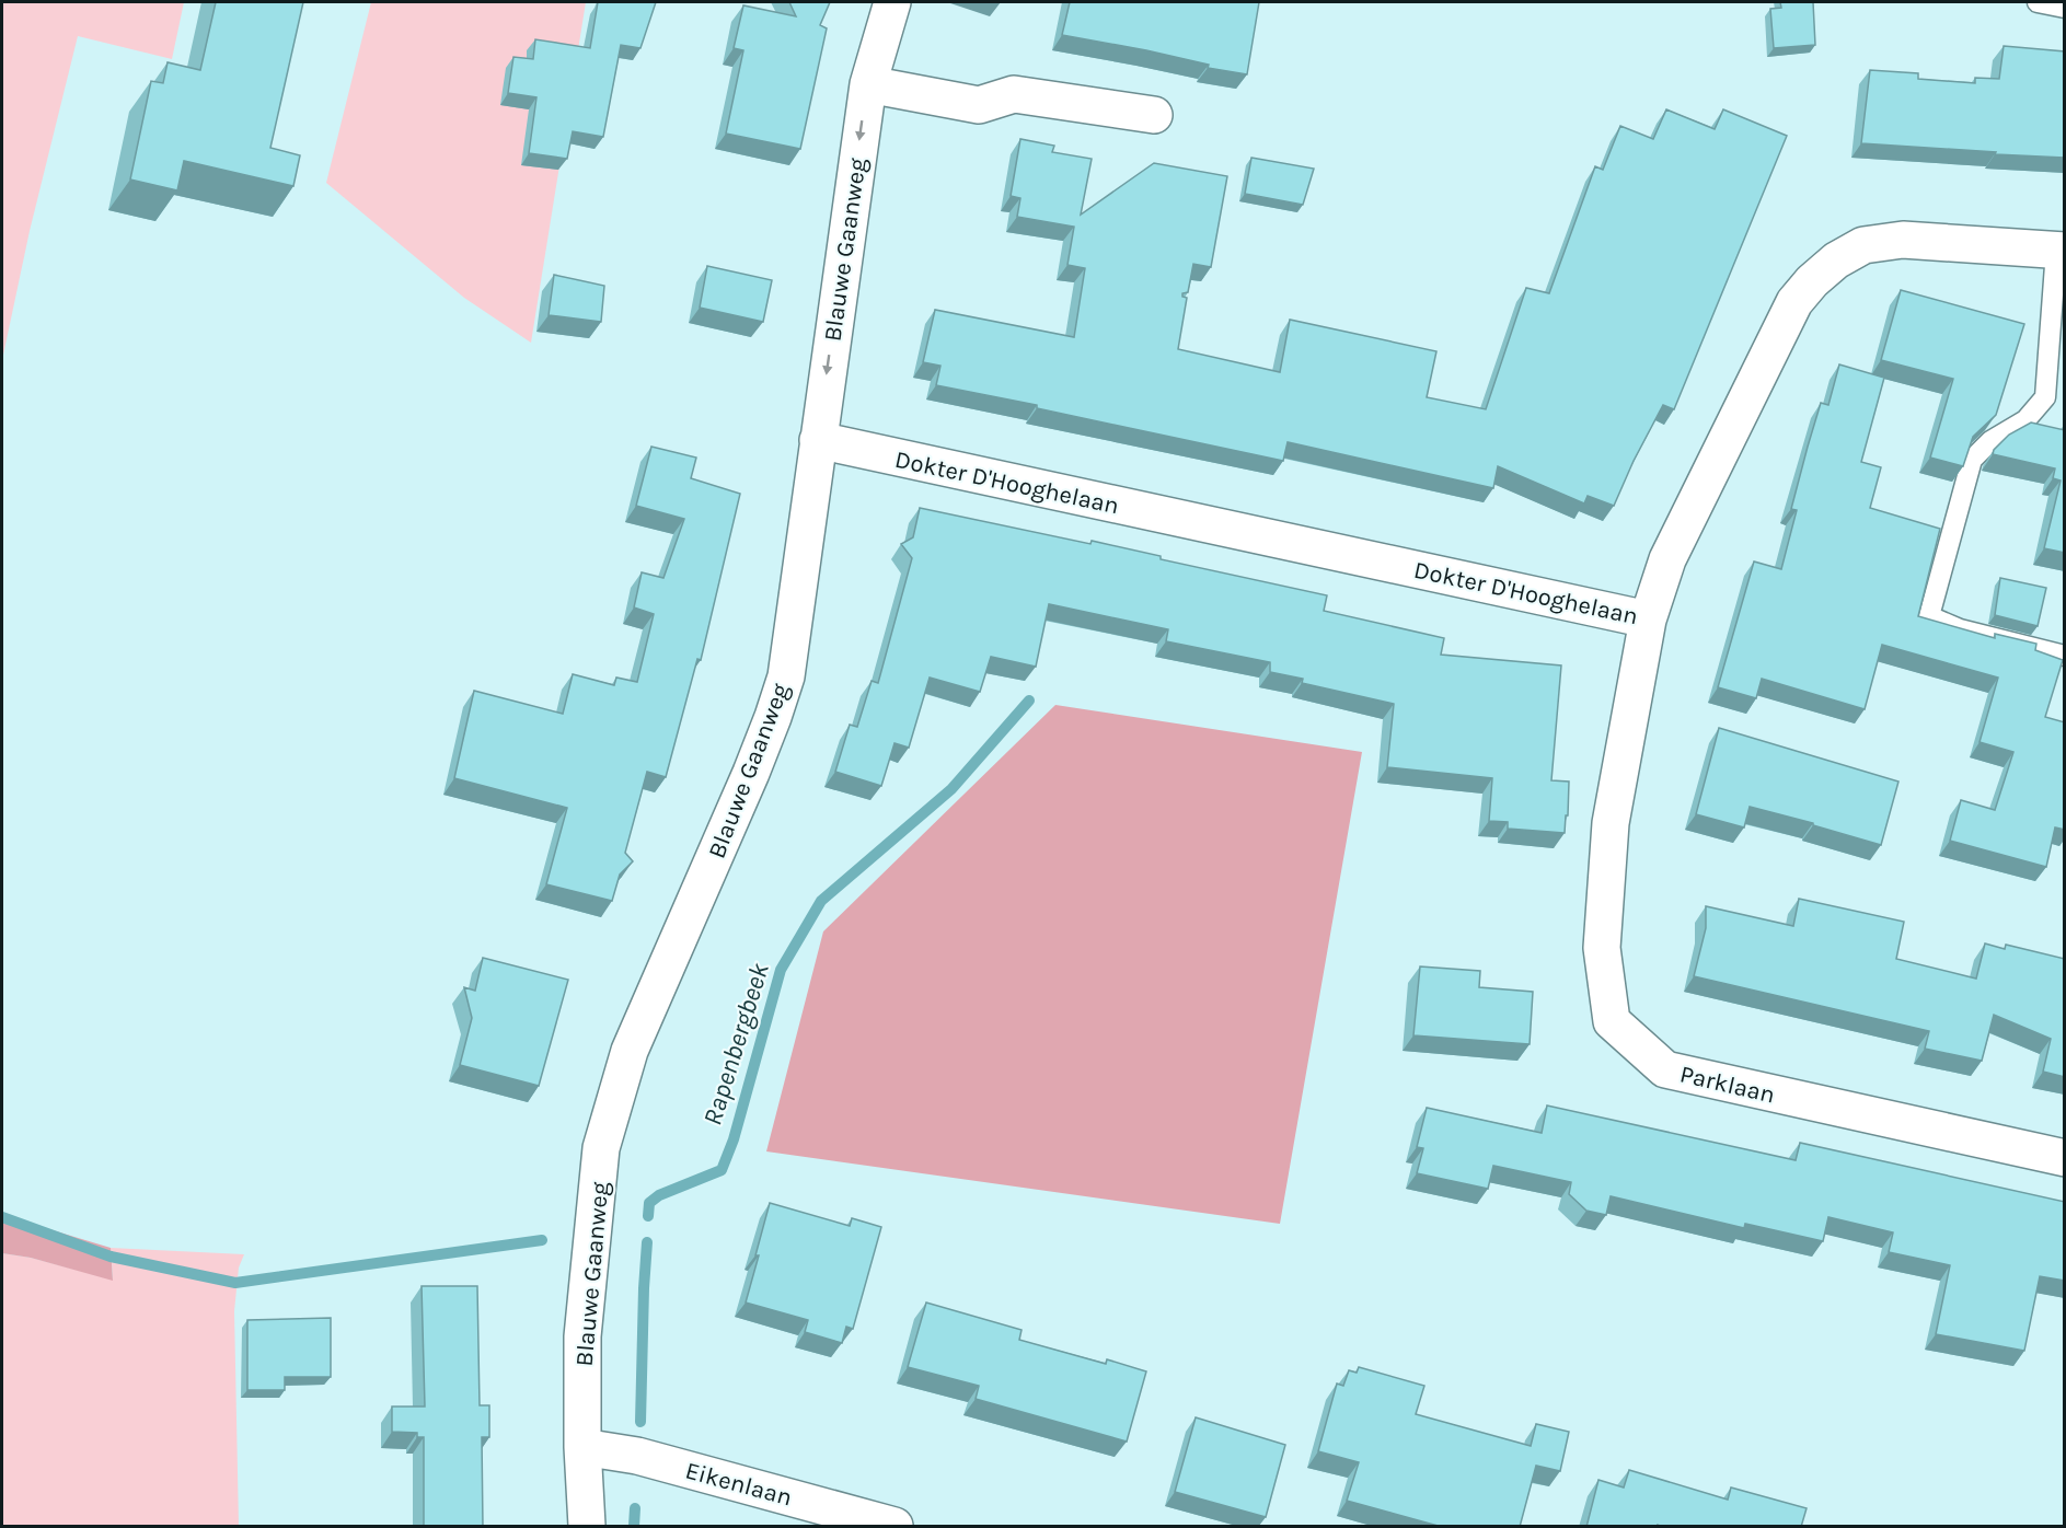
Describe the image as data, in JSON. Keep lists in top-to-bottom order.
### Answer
{
  "streets": {
    "street": [
      "Blauwe Gaanweg",
      "Dokter D'Hooghelaan",
      "Parklaan",
      "Eikenlaan"
    ]
  },
  "crossings": [
    ["Blauwe Gaanweg", "Dokter D'Hooghelaan"],
    ["Blauwe Gaanweg", "Eikenlaan"],
    ["Dokter D'Hooghelaan", "Parklaan"]
  ],
  "water": ["Rapenbergbeek"]
}
